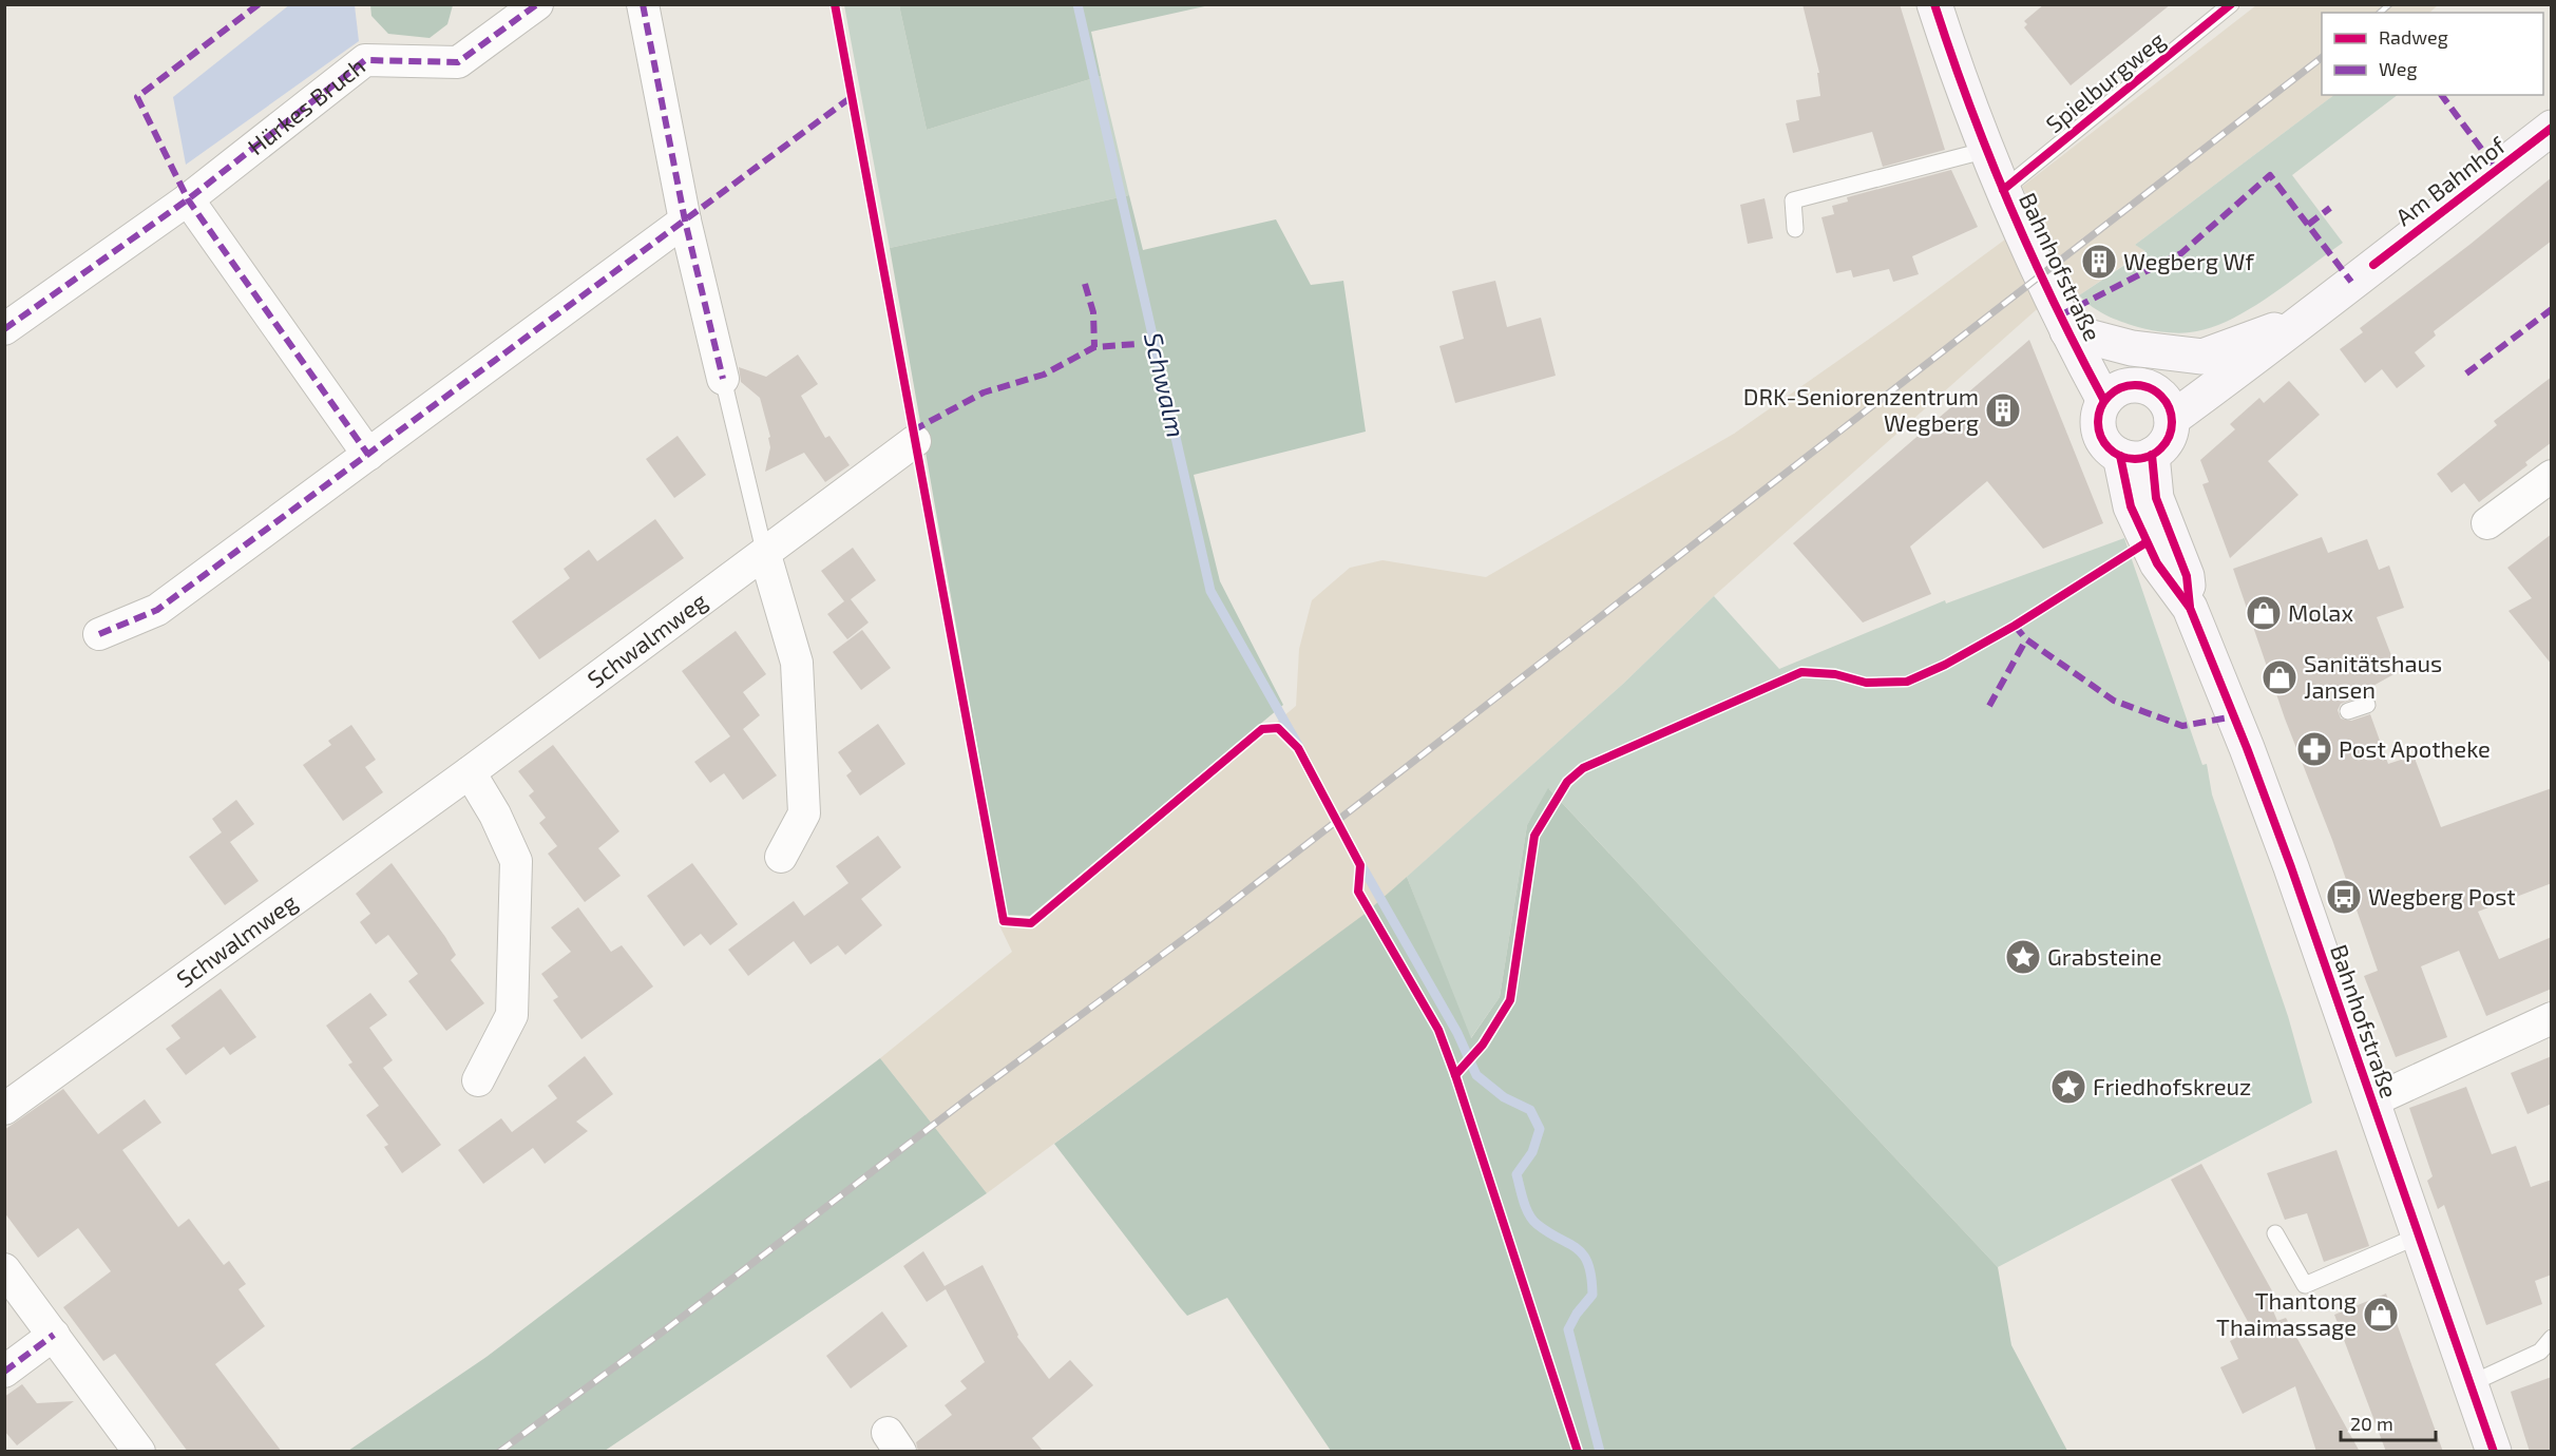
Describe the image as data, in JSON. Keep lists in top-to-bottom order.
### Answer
{
  "streets": {
    "street": [
      "Hürkes Bruch",
      "Am Bahnhof",
      "Bahnhofstraße",
      "Schwalmweg"
    ],
    "lane": ["Spielburgweg"]
  },
  "crossings": [
    ["Spielburgweg", "Bahnhofstraße"],
    ["Am Bahnhof", "Bahnhofstraße"]
  ],
  "water": ["Schwalm"],
  "places": {
    "building": ["Wegberg Wf", "DRK-Seniorenzentrum Wegberg"],
    "shop": ["Molax", "Sanitätshaus Jansen", "Thantong Thaimassage"],
    "pharmacy": ["Post Apotheke"],
    "bus stop": ["Wegberg Post"],
    "place": ["Grabsteine", "Friedhofskreuz"]
  },
  "legend": ["Radweg", "Weg"],
  "scale_bar": "20 m"
}
